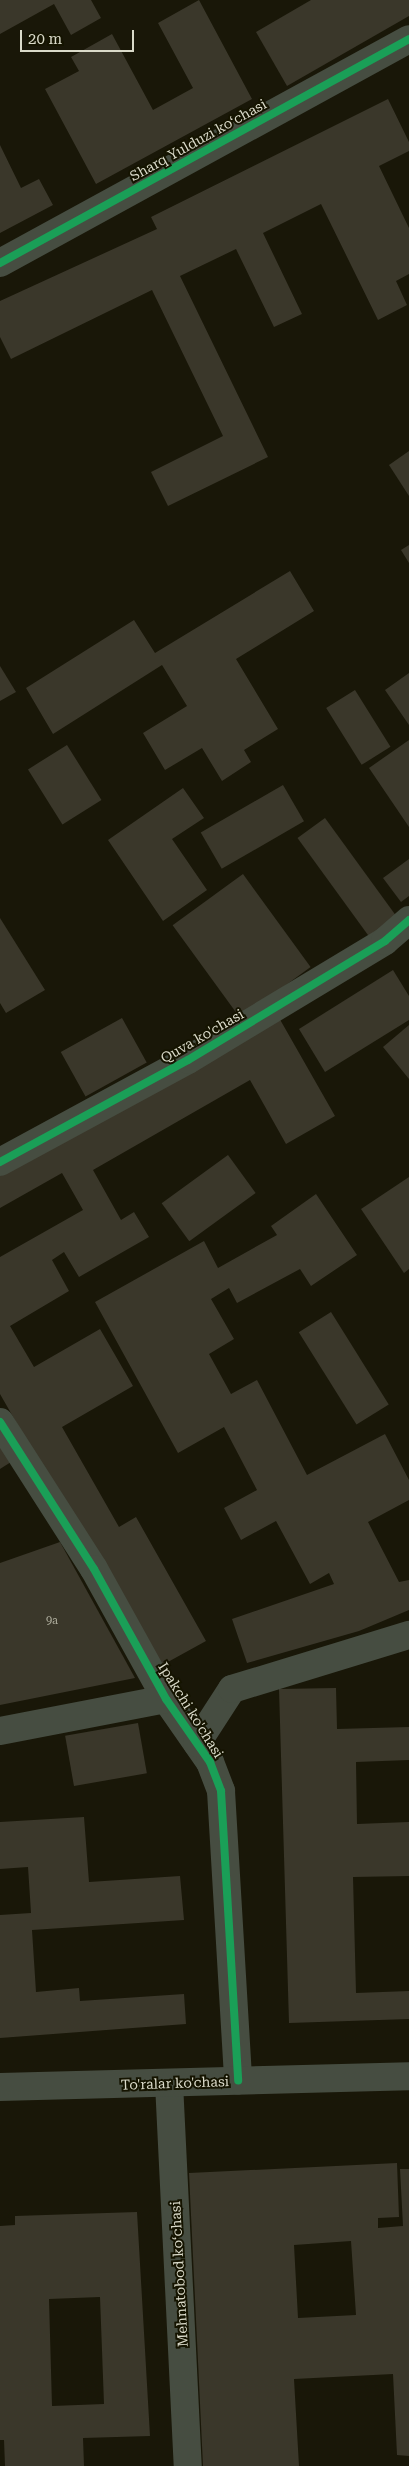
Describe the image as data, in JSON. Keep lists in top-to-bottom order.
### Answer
{
  "streets": {
    "street": [
      "Sharq Yulduzi koʻchasi",
      "Quva ko'chasi",
      "Ipakchi ko'chasi",
      "To'ralar ko'chasi",
      "Mehnatobod koʻchasi"
    ]
  },
  "crossings": [
    ["Ipakchi ko'chasi", "To'ralar ko'chasi"],
    ["To'ralar ko'chasi", "Mehnatobod koʻchasi"]
  ],
  "house_numbers": ["9a"],
  "scale_bar": "20 m"
}
